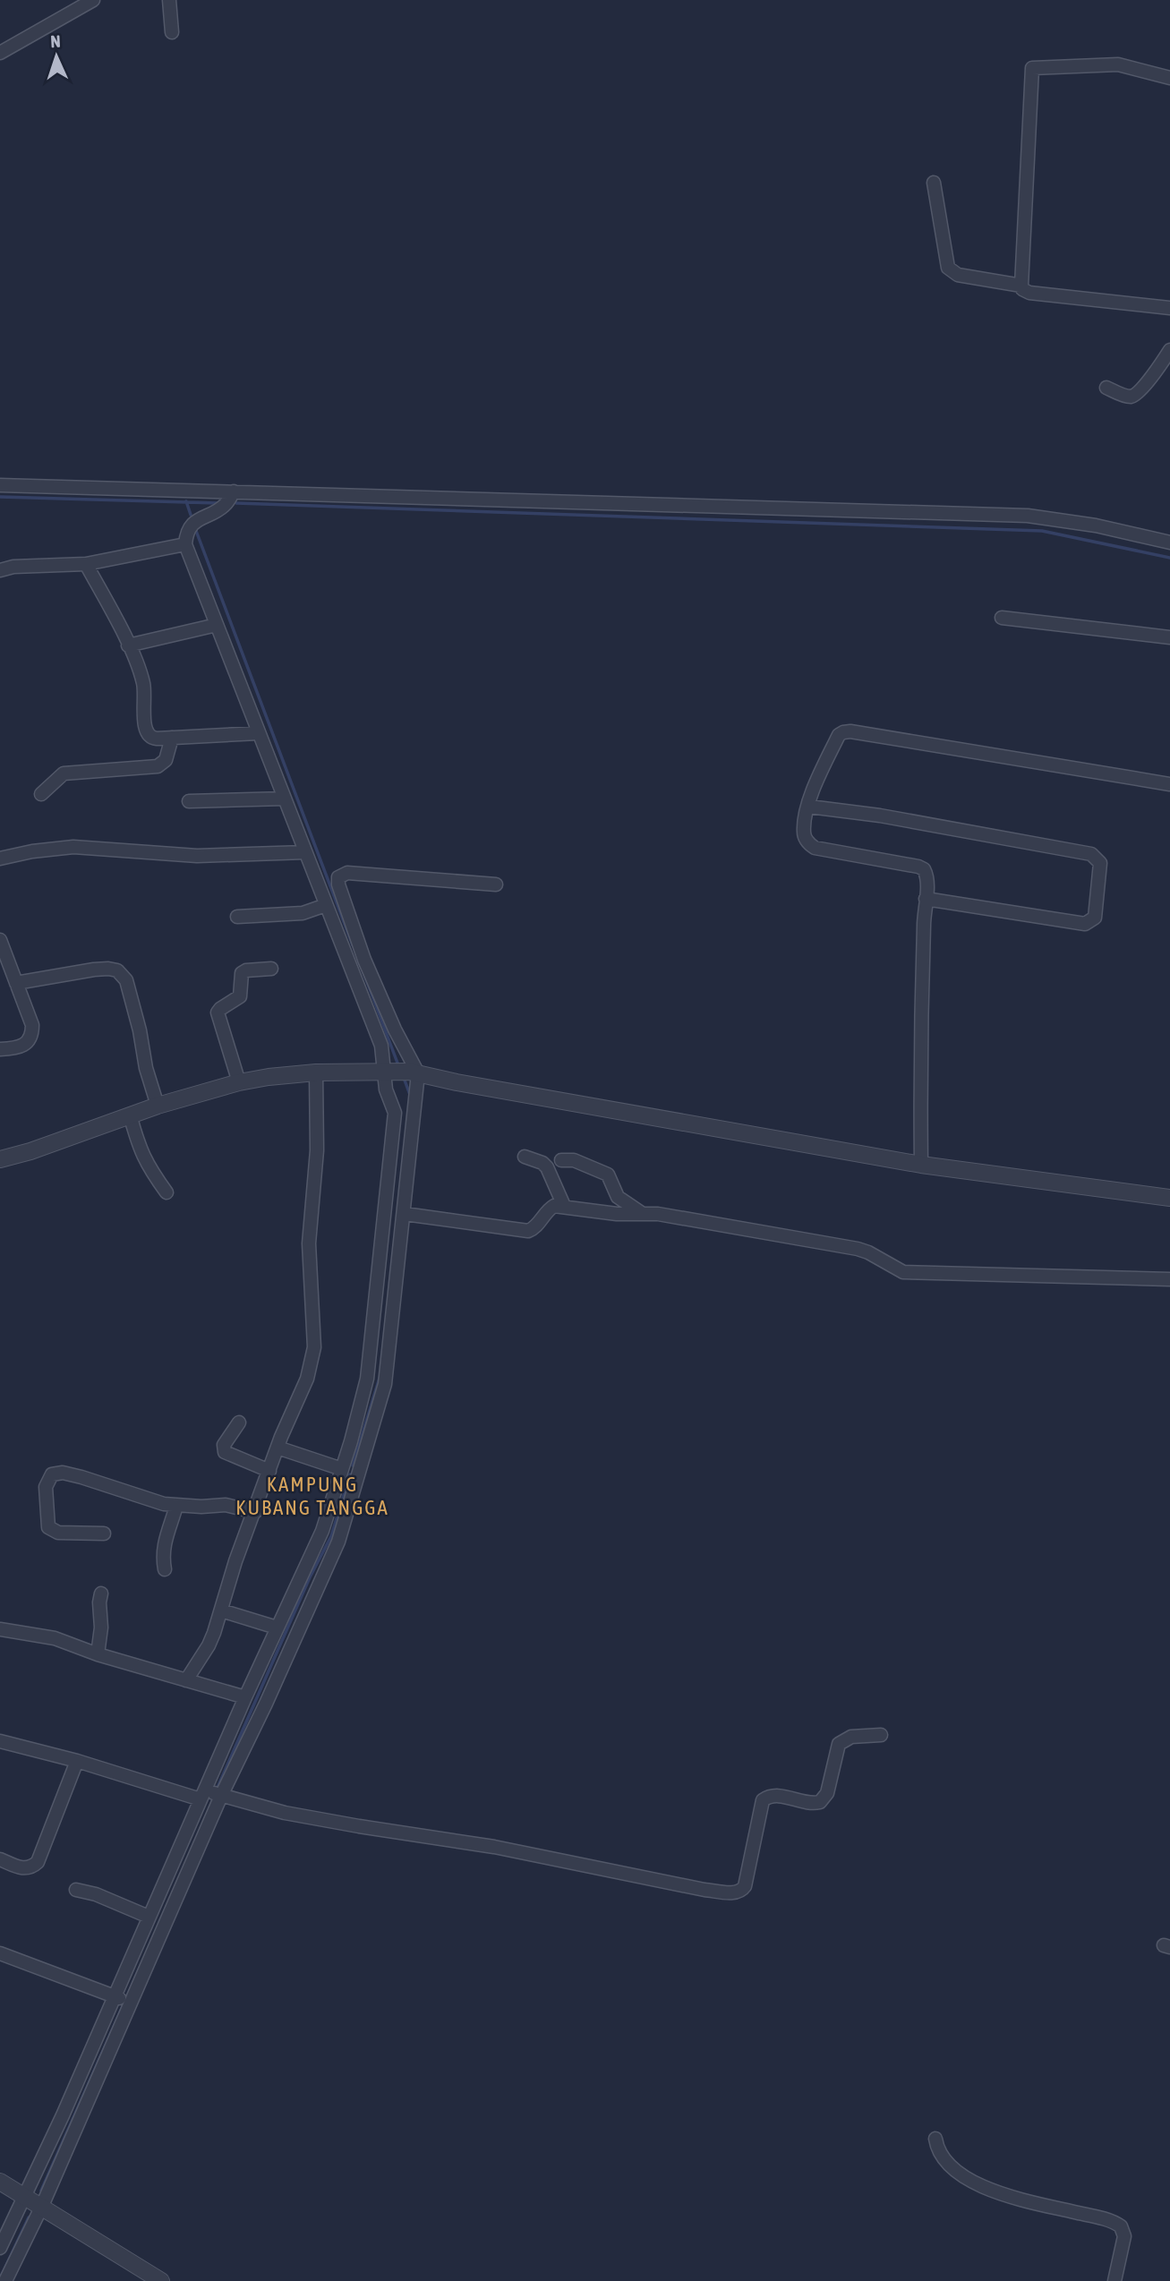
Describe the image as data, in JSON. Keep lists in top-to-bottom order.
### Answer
{
  "districts": ["KAMPUNG KUBANG TANGGA"],
  "north": "top"
}
